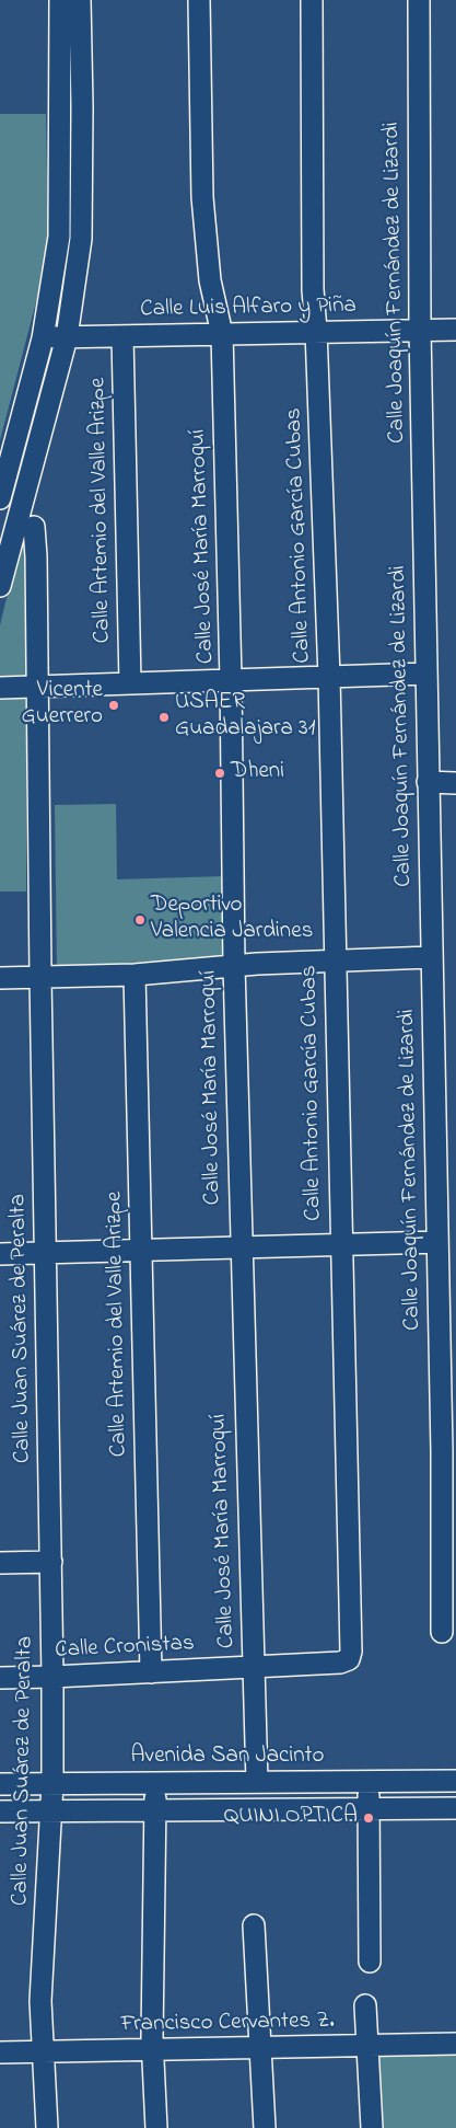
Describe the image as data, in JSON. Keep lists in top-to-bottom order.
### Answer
{
  "streets": {
    "street": [
      "Calle Joaquín Fernández de Lizardi",
      "Calle Luis Alfaro y Piña",
      "Calle Artemio del Valle Arizpe",
      "Calle Antonio García Cubas",
      "Calle José María Marroquí",
      "Calle Juan Suárez de Peralta",
      "Calle Cronistas",
      "Avenida San Jacinto",
      "Francisco Cervantes Z."
    ]
  },
  "crossings": [
    ["Calle Joaquín Fernández de Lizardi", "Calle Luis Alfaro y Piña"],
    ["Calle Luis Alfaro y Piña", "Calle Artemio del Valle Arizpe"],
    ["Calle Luis Alfaro y Piña", "Calle Antonio García Cubas"],
    ["Calle Luis Alfaro y Piña", "Calle José María Marroquí"],
    ["Calle Artemio del Valle Arizpe", "Calle Cronistas"],
    ["Calle Antonio García Cubas", "Calle Cronistas"],
    ["Calle José María Marroquí", "Calle Cronistas"],
    ["Calle José María Marroquí", "Avenida San Jacinto"],
    ["Calle Juan Suárez de Peralta", "Calle Cronistas"],
    ["Calle Juan Suárez de Peralta", "Avenida San Jacinto"],
    ["Calle Juan Suárez de Peralta", "Francisco Cervantes Z."]
  ],
  "places": [
    "Vicente Guerrero",
    "USAER Guadalajara 31",
    "Dheni",
    "Deportivo Valencia Jardines",
    "QUINI OPTICA"
  ]
}
